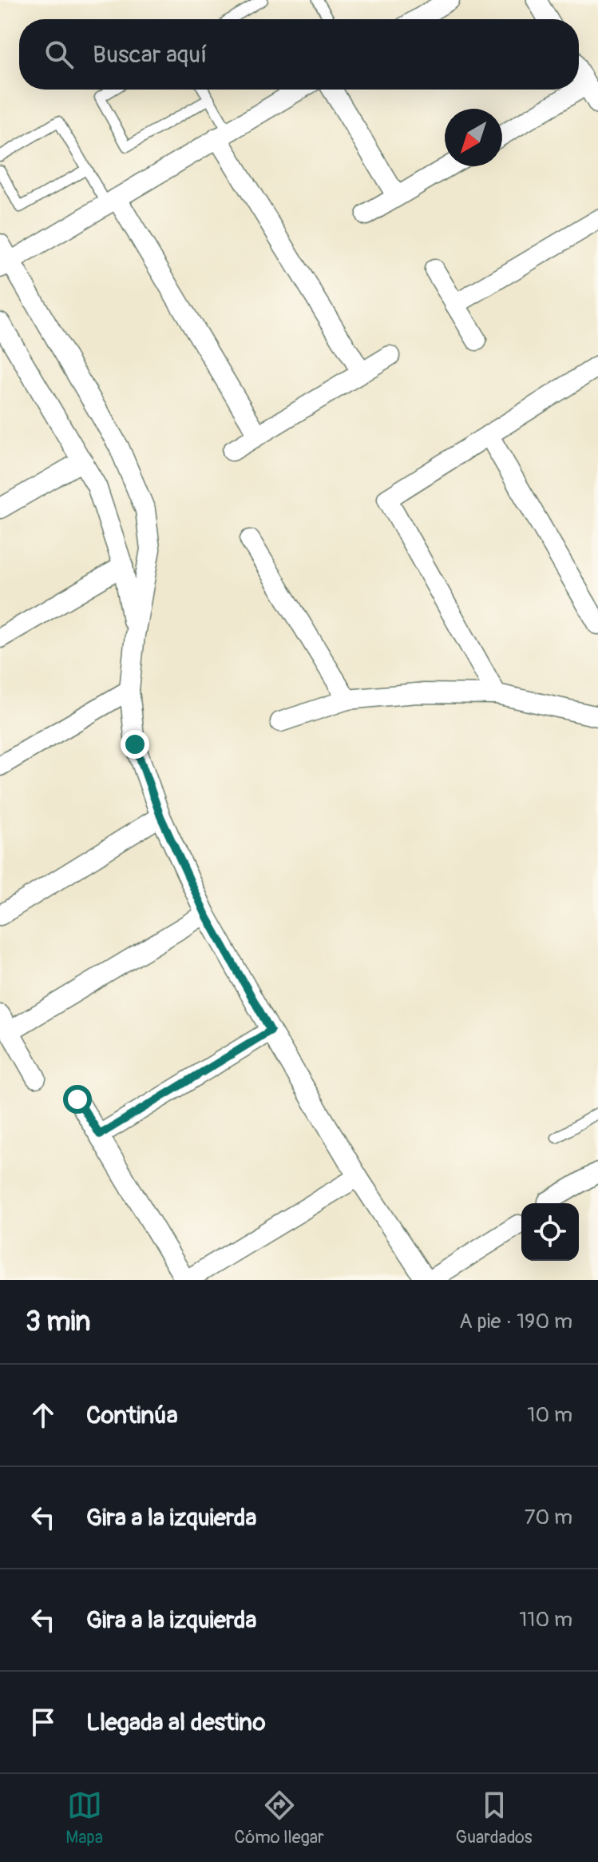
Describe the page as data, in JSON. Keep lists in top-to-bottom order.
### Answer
{
  "north": "bottom left",
  "page": {
    "search": "Buscar aquí",
    "heading": ["3 min", "A pie · 190 m"],
    "list": [
      ["Continúa", "10 m"],
      ["Gira a la izquierda", "70 m"],
      ["Gira a la izquierda", "110 m"],
      "Llegada al destino"
    ],
    "nav": ["Mapa", "Cómo llegar", "Guardados"]
  }
}
